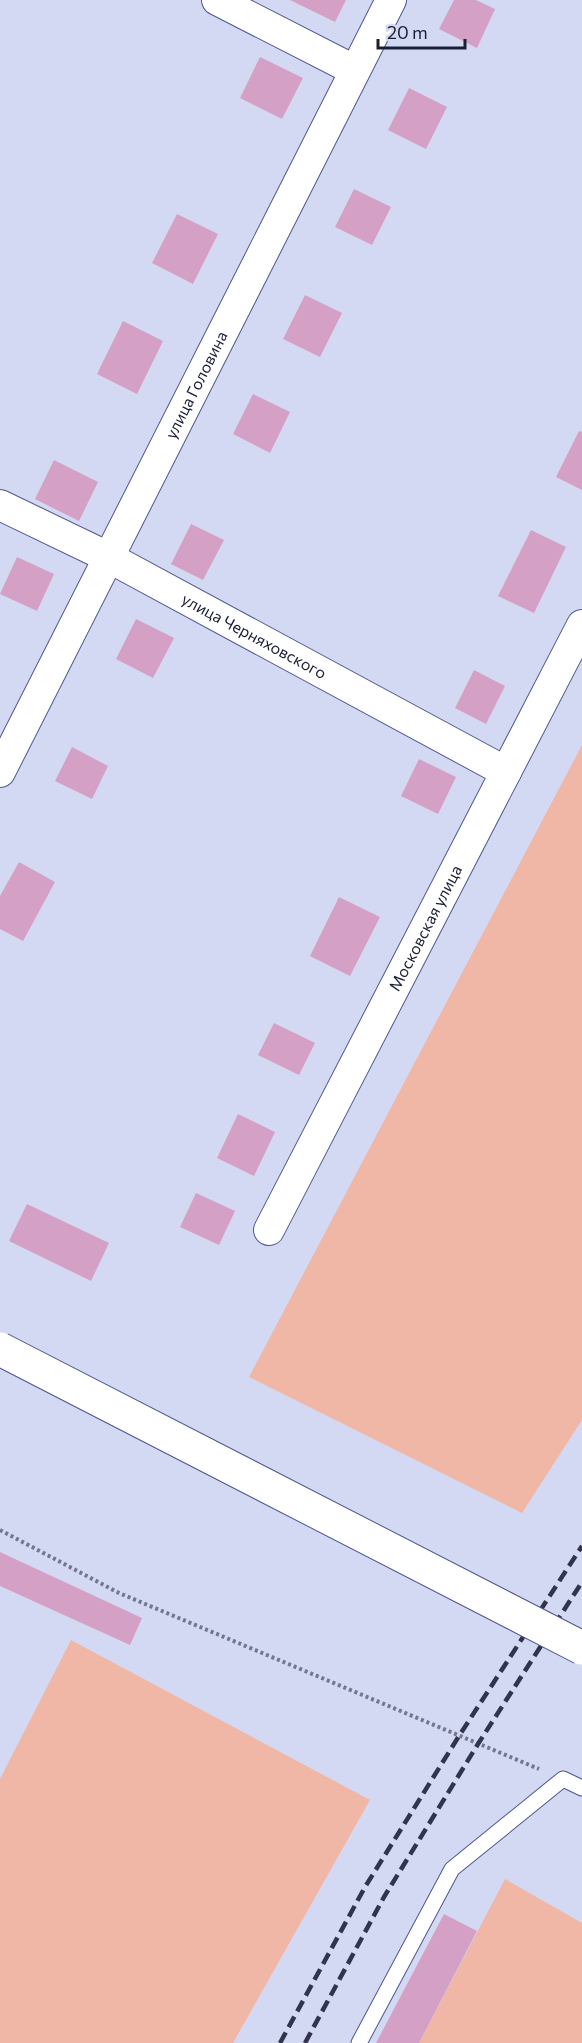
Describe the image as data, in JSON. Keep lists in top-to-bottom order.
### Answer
{
  "streets": {
    "street": ["улица Головина", "улица Черняховского", "Московская улица"]
  },
  "crossings": [
    ["улица Головина", "улица Черняховского"],
    ["улица Черняховского", "Московская улица"]
  ],
  "scale_bar": "20 m"
}
